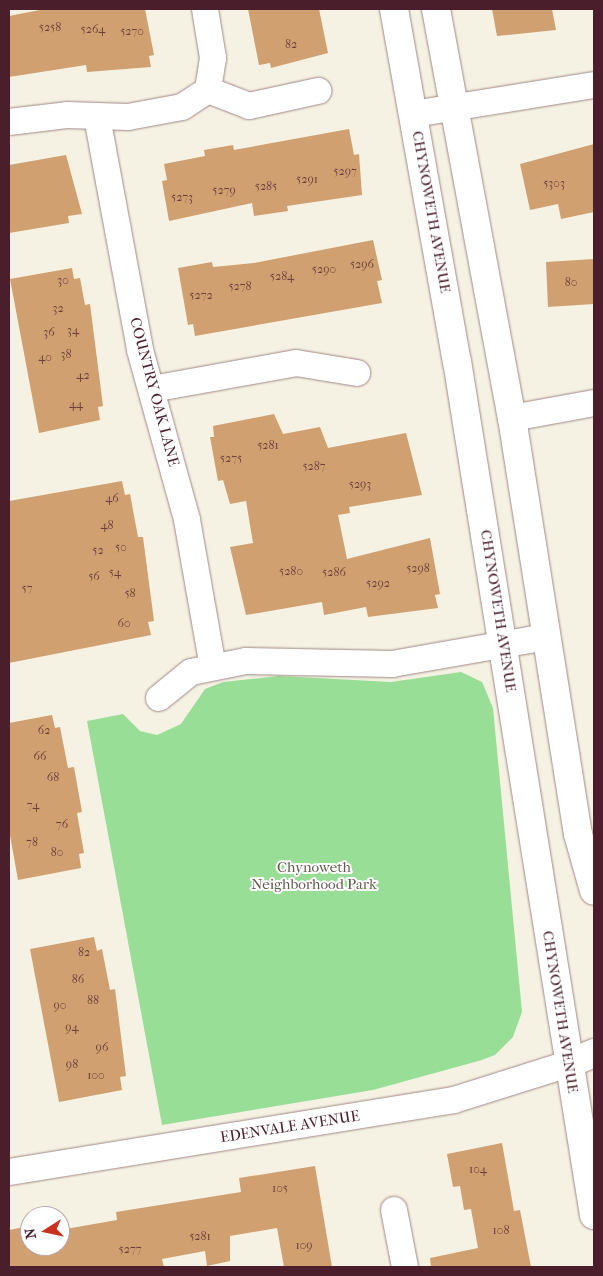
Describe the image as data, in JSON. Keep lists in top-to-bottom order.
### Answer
{
  "streets": {
    "street": ["CHYNOWETH AVENUE", "COUNTRY OAK LANE", "EDENVALE AVENUE"]
  },
  "crossings": [
    ["CHYNOWETH AVENUE", "EDENVALE AVENUE"]
  ],
  "parks": ["Chynoweth Neighborhood Park"],
  "house_numbers": [
    "5258",
    "5264",
    "5270",
    "82",
    "5297",
    "5291",
    "5303",
    "5285",
    "5279",
    "5273",
    "5296",
    "5290",
    "5284",
    "30",
    "80",
    "5278",
    "5272",
    "32",
    "34",
    "36",
    "38",
    "40",
    "42",
    "44",
    "5281",
    "5275",
    "5287",
    "5293",
    "46",
    "48",
    "50",
    "52",
    "5298",
    "5280",
    "54",
    "5286",
    "56",
    "5292",
    "57",
    "58",
    "60",
    "62",
    "66",
    "68",
    "74",
    "76",
    "78",
    "80",
    "82",
    "86",
    "88",
    "90",
    "94",
    "96",
    "98",
    "100",
    "104",
    "105",
    "108",
    "5281",
    "109",
    "5277"
  ],
  "north": "left"
}
